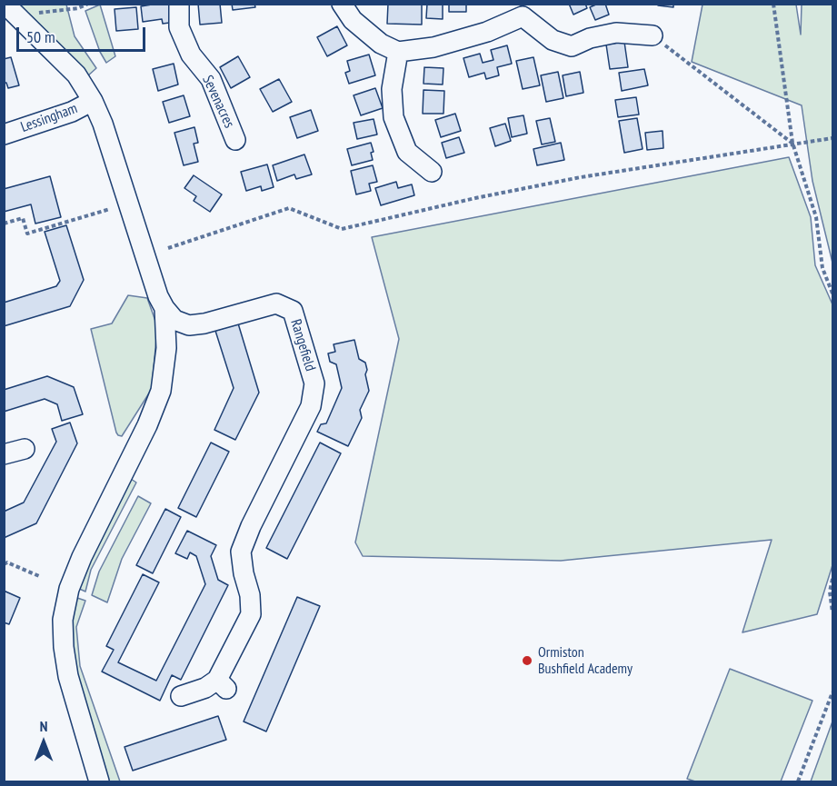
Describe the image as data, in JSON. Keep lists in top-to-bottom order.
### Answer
{
  "streets": {
    "street": ["Sevenacres", "Lessingham", "Rangefield"]
  },
  "crossings": [
    ["Lessingham", "Rangefield"]
  ],
  "places": ["Ormiston Bushfield Academy"],
  "scale_bar": "50 m",
  "north": "top"
}
